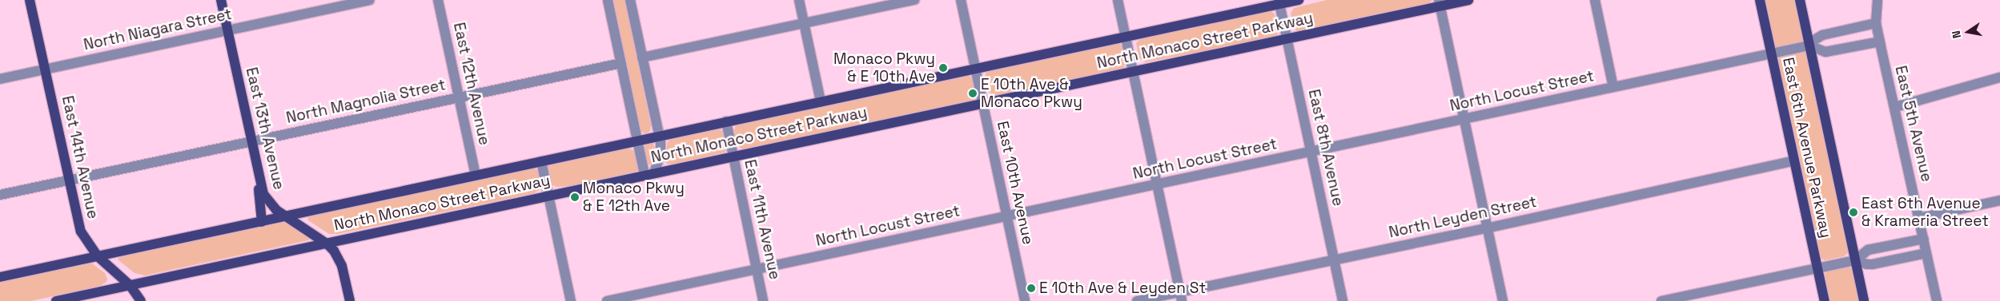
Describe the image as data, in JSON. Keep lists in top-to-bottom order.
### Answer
{
  "streets": {
    "main road": [
      "North Monaco Street Parkway",
      "East 13th Avenue",
      "East 6th Avenue Parkway",
      "East 14th Avenue"
    ],
    "street": [
      "North Niagara Street",
      "East 12th Avenue",
      "North Locust Street",
      "North Magnolia Street",
      "East 5th Avenue",
      "East 8th Avenue",
      "East 10th Avenue",
      "North Leyden Street",
      "East 11th Avenue"
    ]
  },
  "crossings": [
    ["North Niagara Street", "East 13th Avenue"],
    ["North Niagara Street", "East 14th Avenue"],
    ["North Monaco Street Parkway", "East 12th Avenue"],
    ["North Monaco Street Parkway", "East 13th Avenue"],
    ["North Monaco Street Parkway", "East 8th Avenue"],
    ["North Monaco Street Parkway", "East 14th Avenue"],
    ["North Monaco Street Parkway", "East 10th Avenue"],
    ["North Monaco Street Parkway", "East 11th Avenue"],
    ["East 12th Avenue", "North Magnolia Street"],
    ["North Locust Street", "East 5th Avenue"],
    ["North Locust Street", "East 8th Avenue"],
    ["North Locust Street", "East 6th Avenue Parkway"],
    ["North Locust Street", "East 10th Avenue"],
    ["North Locust Street", "East 11th Avenue"],
    ["North Magnolia Street", "East 13th Avenue"],
    ["North Magnolia Street", "East 14th Avenue"],
    ["East 8th Avenue", "North Leyden Street"],
    ["East 6th Avenue Parkway", "North Leyden Street"]
  ],
  "places": [
    "Monaco Pkwy & E 10th Ave",
    "E 10th Ave & Monaco Pkwy",
    "Monaco Pkwy & E 12th Ave",
    "East 6th Avenue & Krameria Street",
    "E 10th Ave & Leyden St"
  ],
  "north": "left"
}
